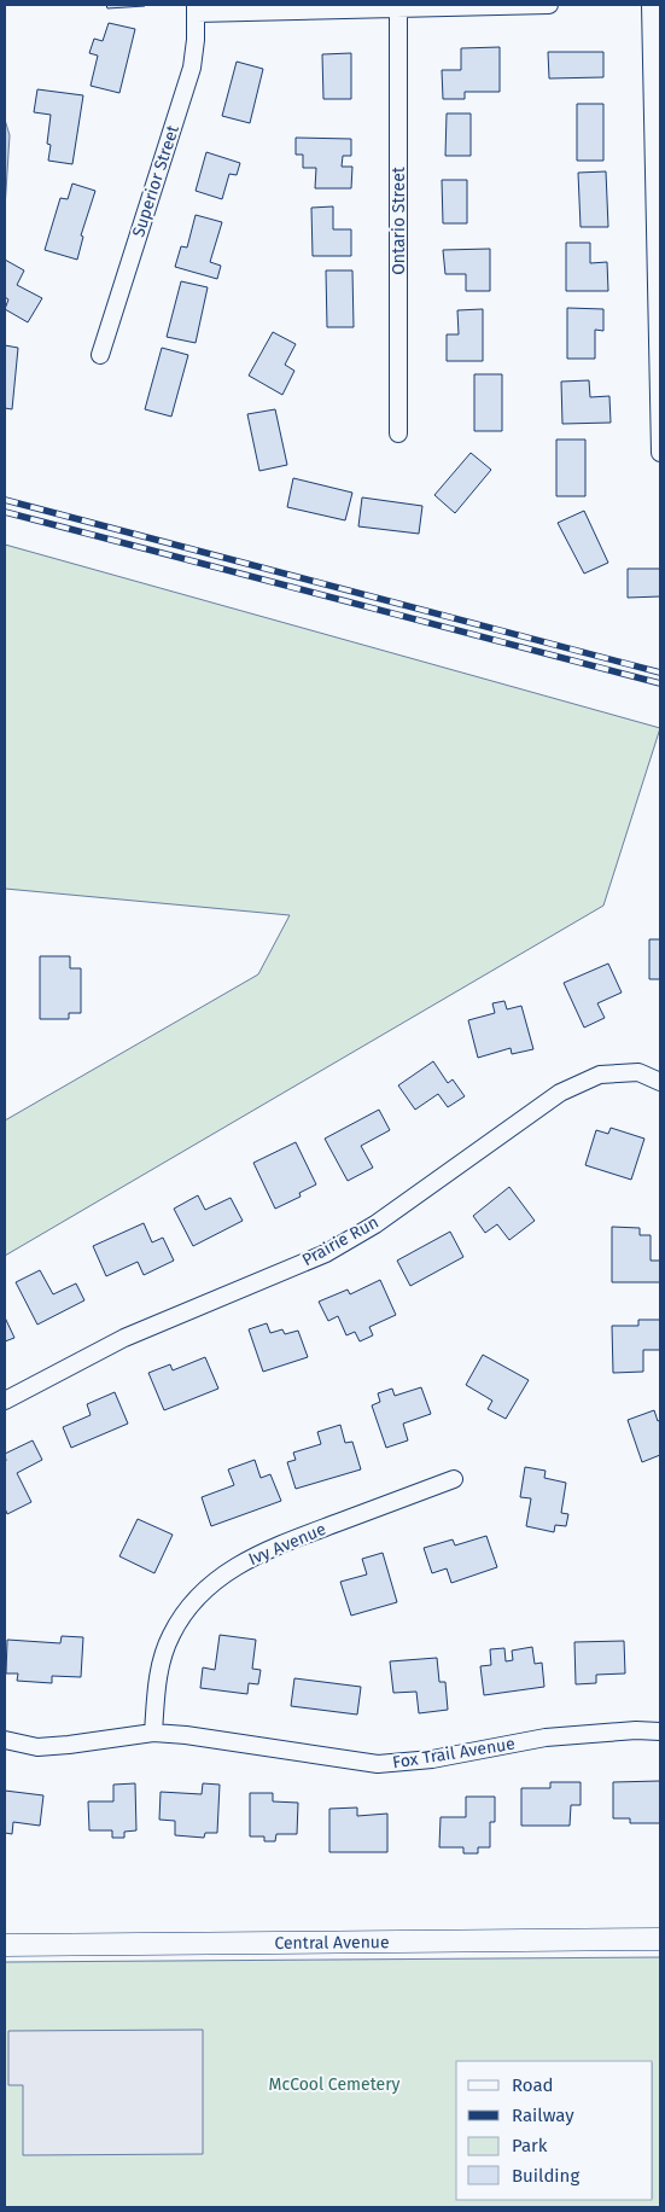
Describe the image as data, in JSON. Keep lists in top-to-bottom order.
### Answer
{
  "streets": {
    "street": [
      "Superior Street",
      "Ontario Street",
      "Prairie Run",
      "Ivy Avenue",
      "Fox Trail Avenue",
      "Central Avenue"
    ]
  },
  "crossings": [
    ["Ivy Avenue", "Fox Trail Avenue"]
  ],
  "parks": ["McCool Cemetery"],
  "legend": [
    "Road",
    "Railway",
    "Park",
    "Building"
  ]
}
